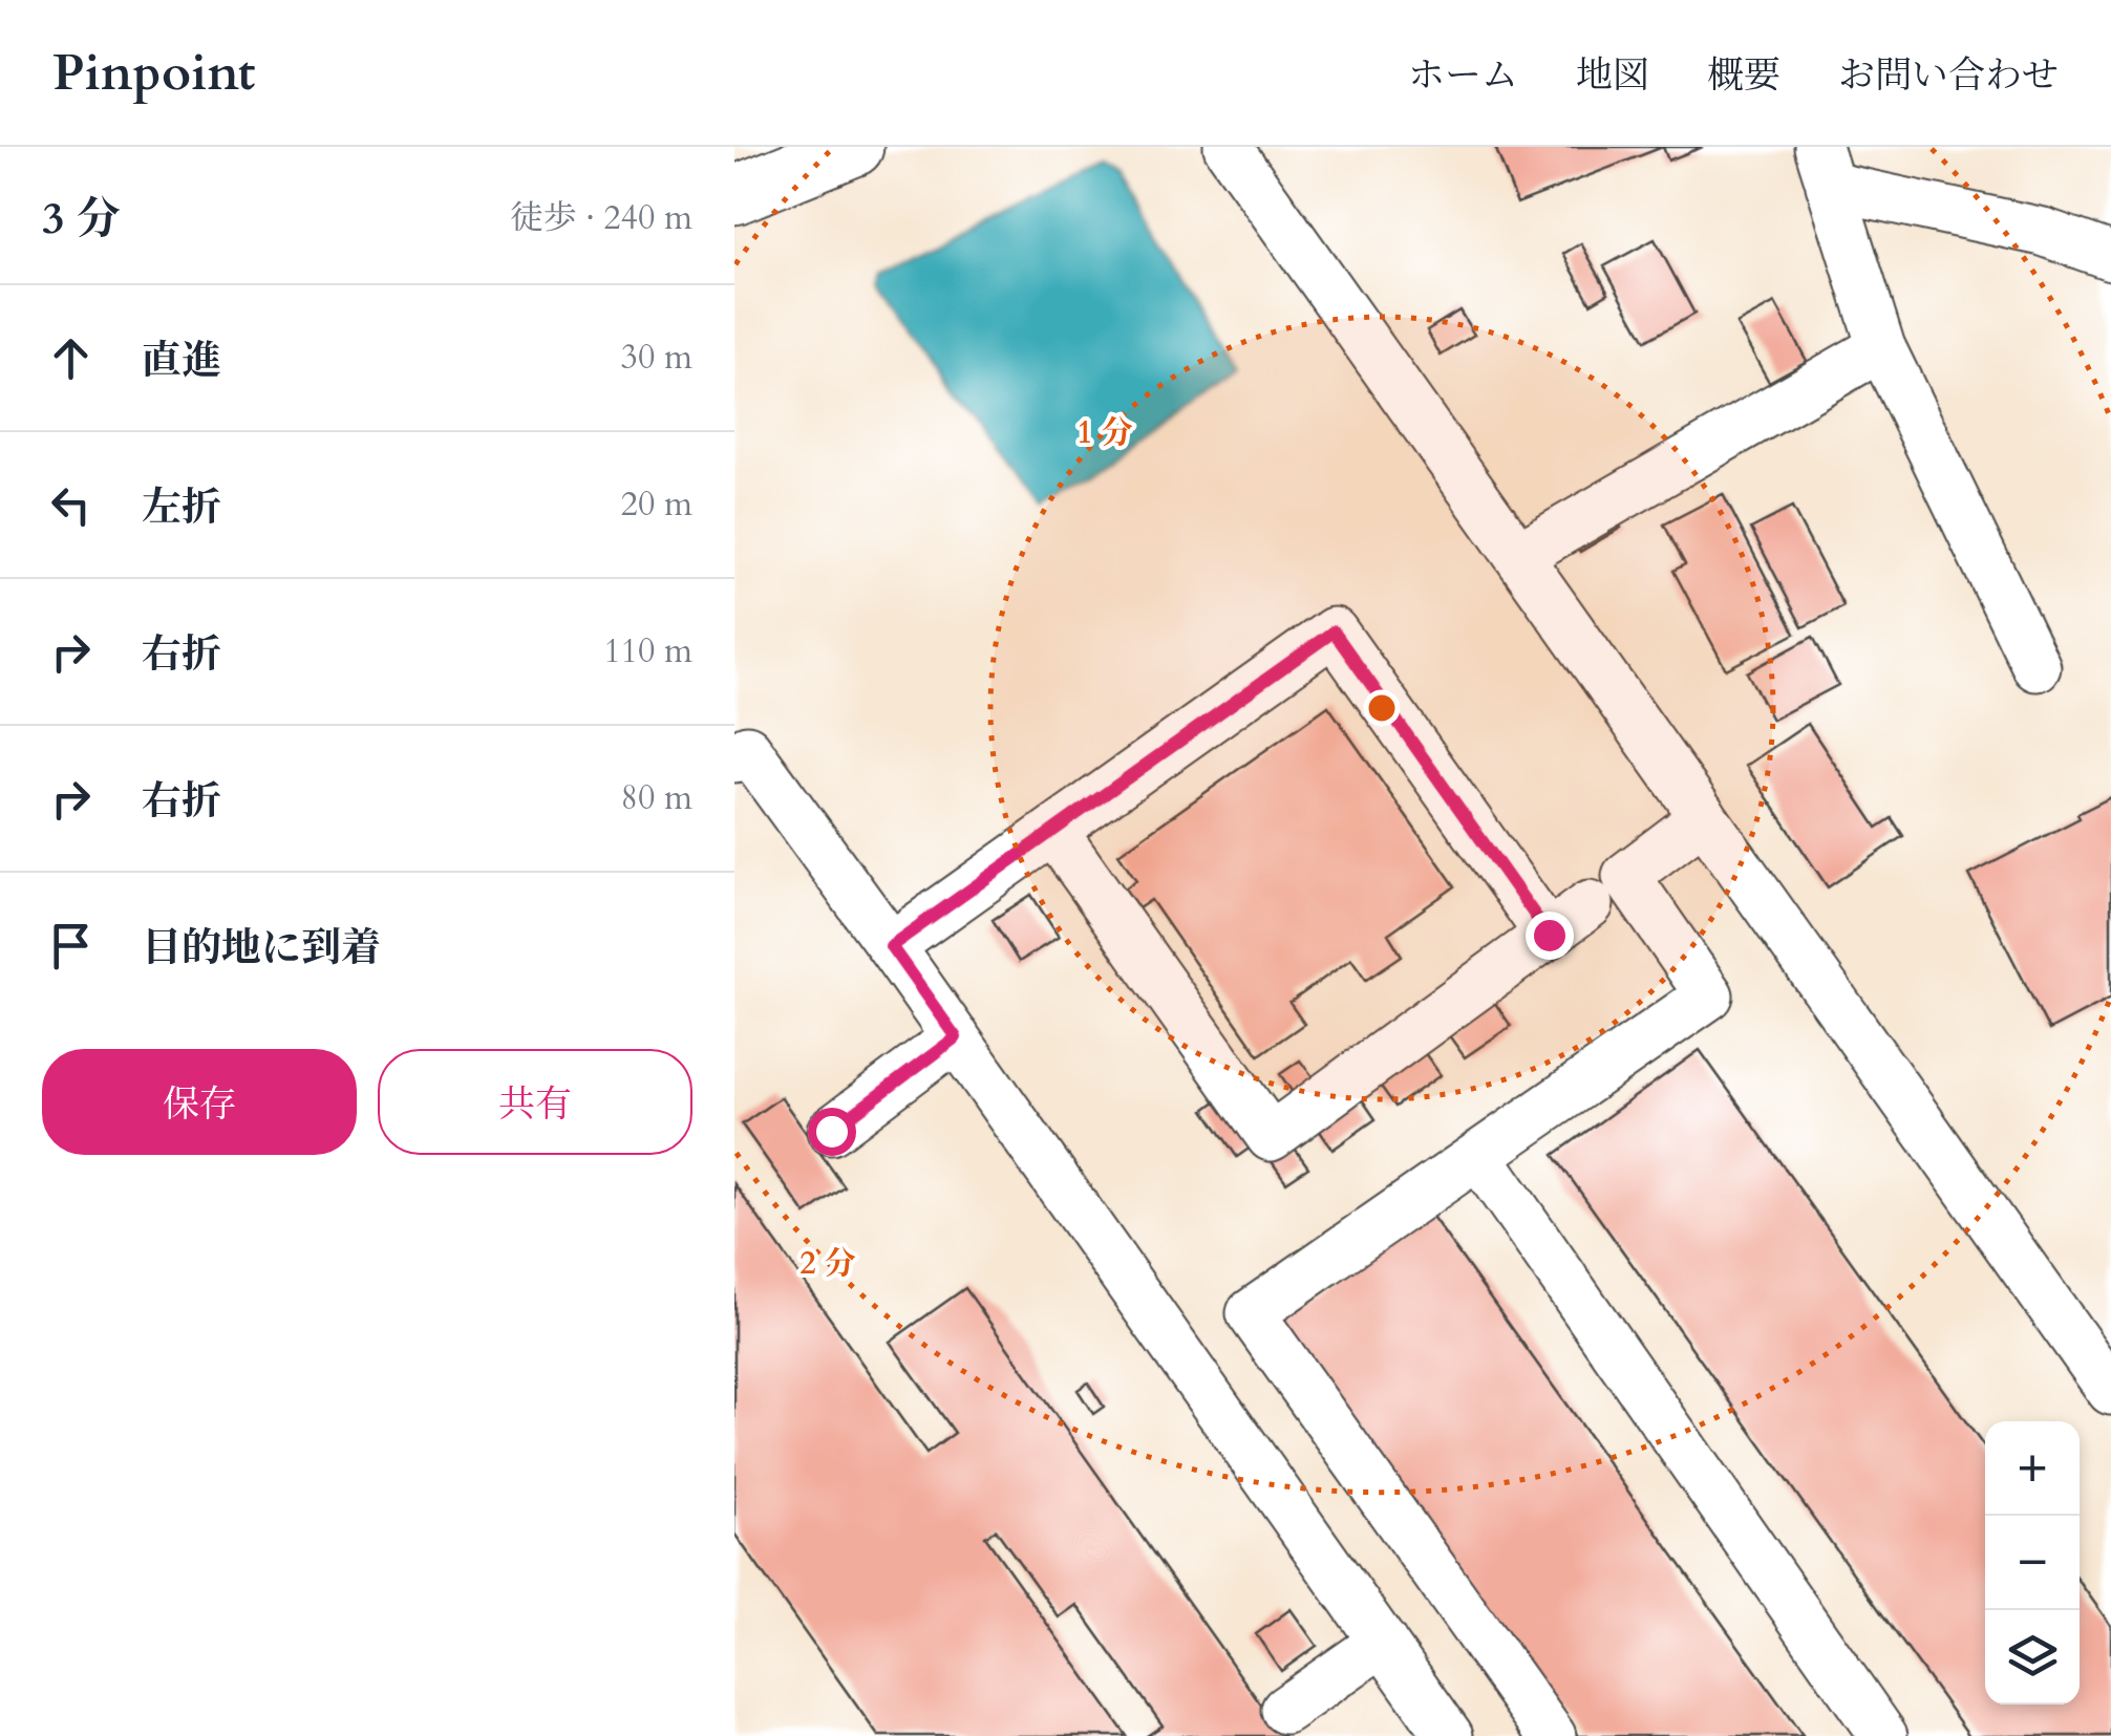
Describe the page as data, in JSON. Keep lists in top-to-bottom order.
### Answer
{
  "page": {
    "header": "Pinpoint",
    "nav": [
      "ホーム",
      "地図",
      "概要",
      "お問い合わせ"
    ],
    "heading": ["3 分", "徒歩 · 240 m"],
    "list": [
      ["直進", "30 m"],
      ["左折", "20 m"],
      ["右折", "110 m"],
      ["右折", "80 m"],
      "目的地に到着"
    ],
    "buttons": ["保存", "共有"],
    "map_buttons": ["+", "−"]
  },
  "rings": ["1 分", "2 分"]
}
